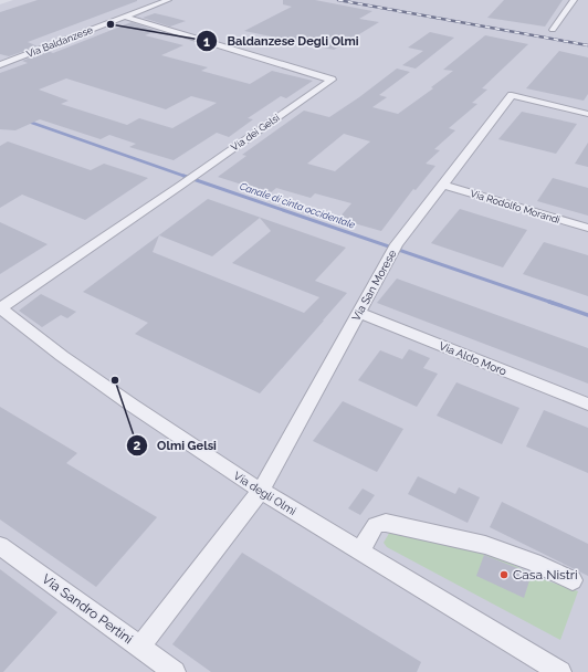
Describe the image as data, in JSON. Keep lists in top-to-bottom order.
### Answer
{
  "streets": {
    "street": [
      "Via Baldanzese",
      "Via dei Gelsi",
      "Via Rodolfo Morandi",
      "Via San Morese",
      "Via Aldo Moro",
      "Via degli Olmi",
      "Via Sandro Pertini"
    ]
  },
  "crossings": [
    ["Via Baldanzese", "Via dei Gelsi"],
    ["Via dei Gelsi", "Via degli Olmi"],
    ["Via Rodolfo Morandi", "Via San Morese"],
    ["Via San Morese", "Via Aldo Moro"],
    ["Via San Morese", "Via degli Olmi"],
    ["Via San Morese", "Via Sandro Pertini"]
  ],
  "water": ["Canale di cinta occidentale"],
  "places": ["Baldanzese Degli Olmi", "Olmi Gelsi", "Casa Nistri"]
}
